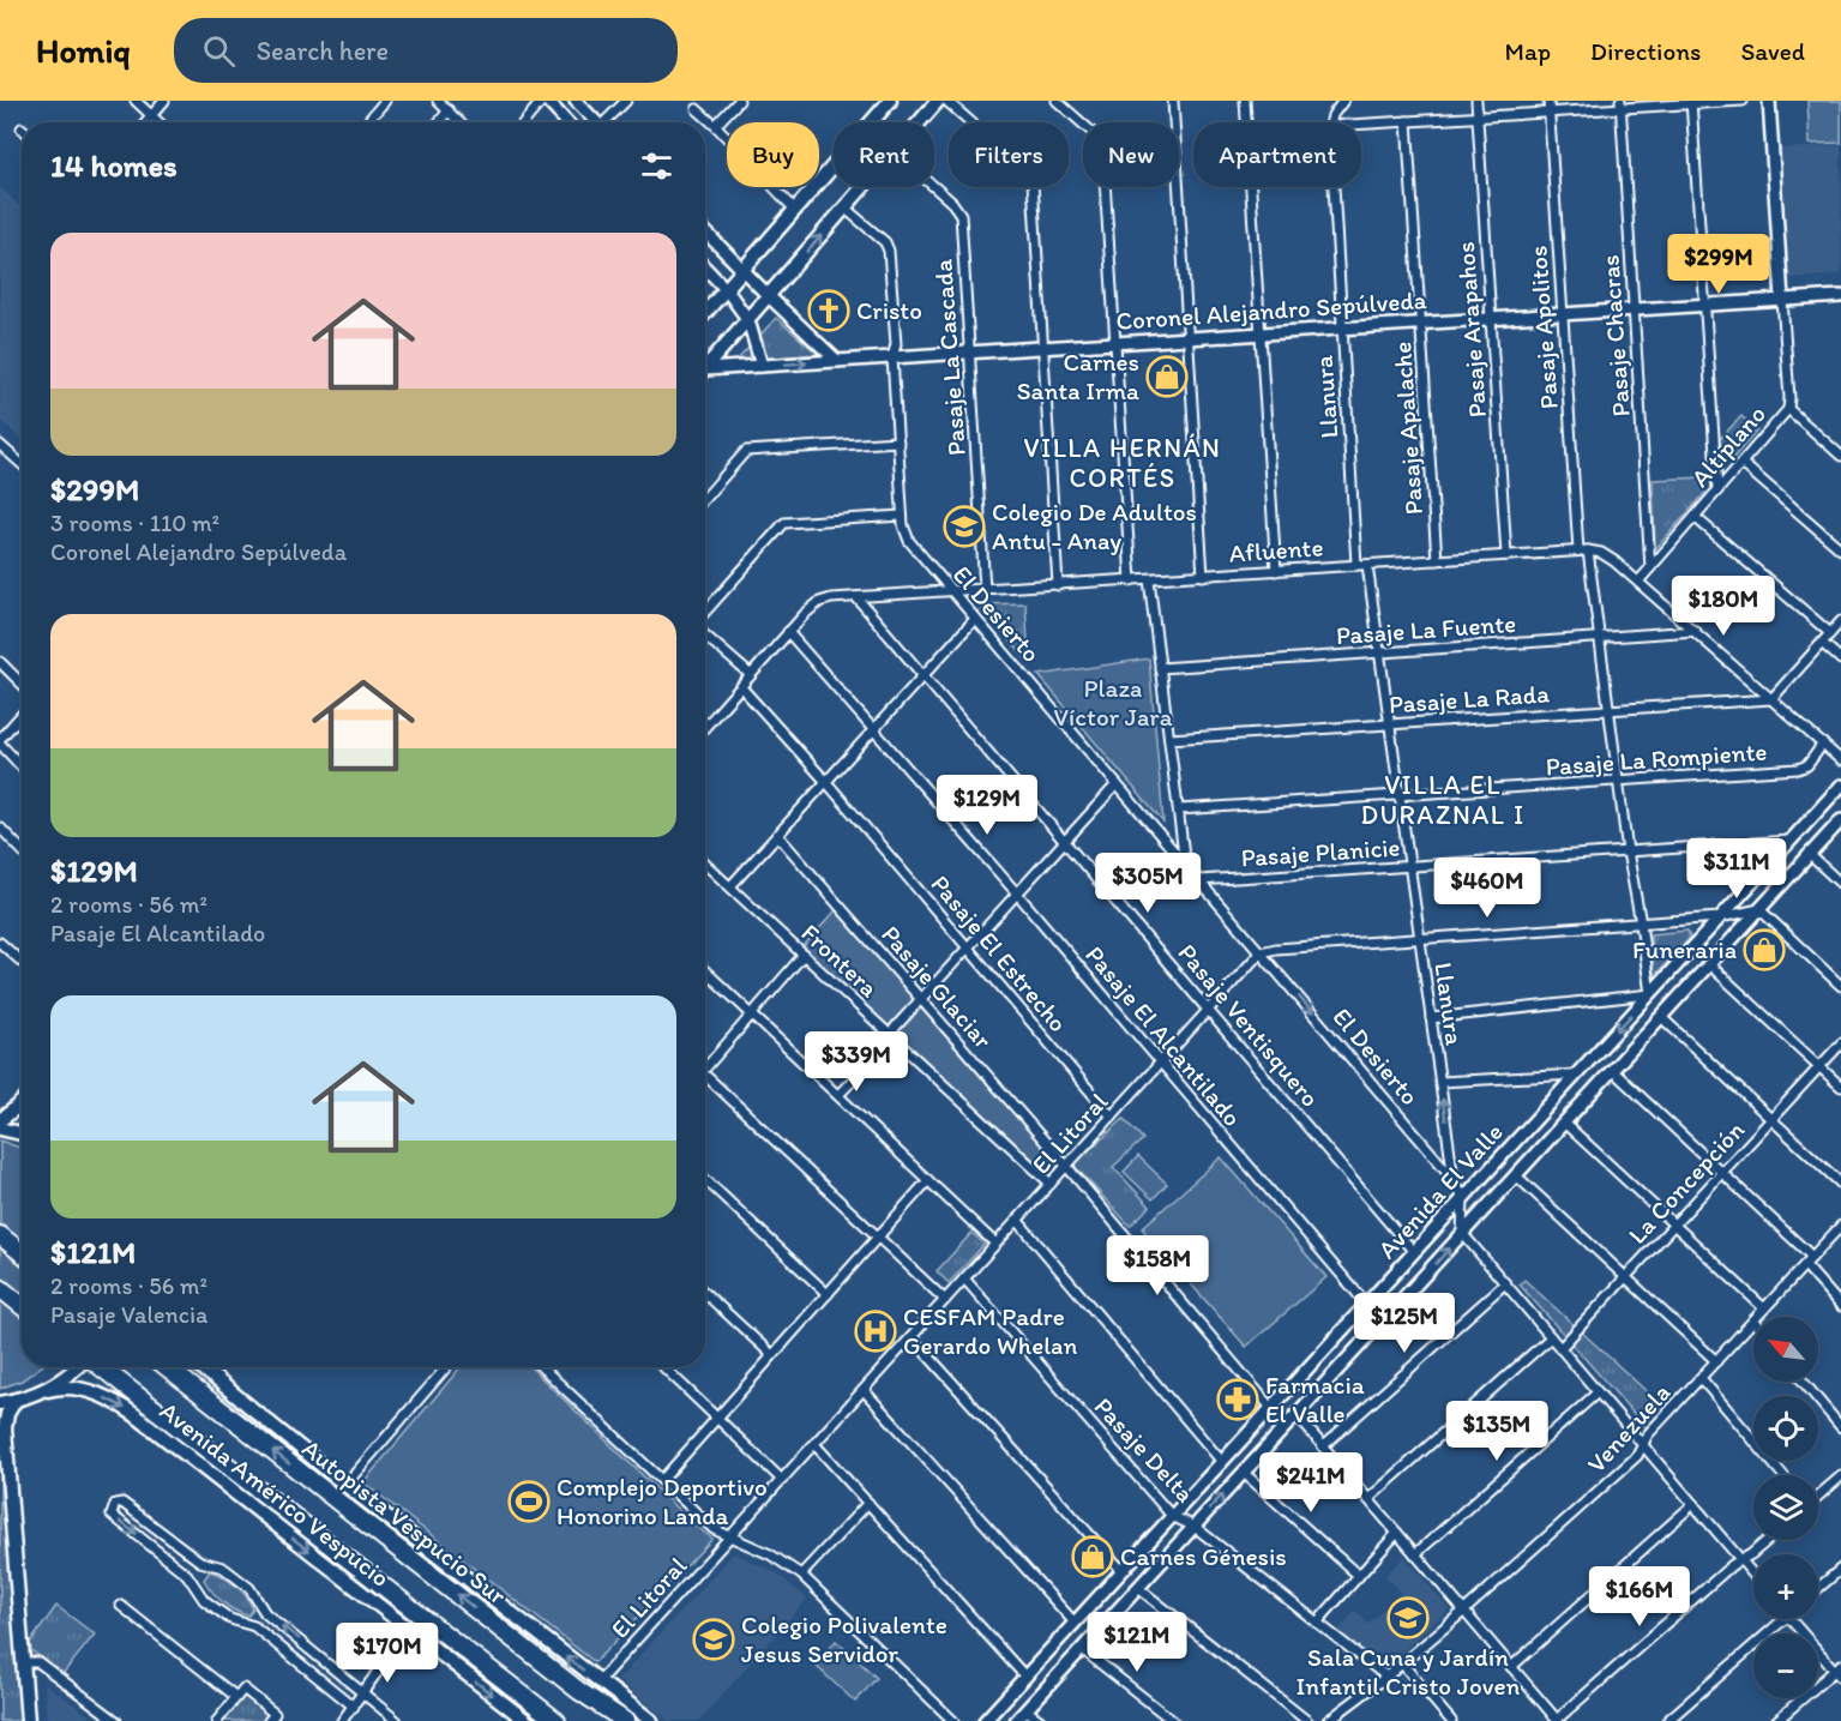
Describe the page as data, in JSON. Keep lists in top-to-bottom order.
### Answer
{
  "streets": {
    "highway": ["Autopista Vespucio Sur"],
    "main road": ["Avenida Américo Vespucio"],
    "street": [
      "Coronel Alejandro Sepúlveda",
      "Pasaje Apolitos",
      "Pasaje Arapahos",
      "Pasaje Chacras",
      "Pasaje La Cascada",
      "Llanura",
      "Pasaje Apalache",
      "Altiplano",
      "Afluente",
      "El Desierto",
      "Pasaje La Fuente",
      "Pasaje La Rada",
      "Pasaje La Rompiente",
      "Pasaje Planicie",
      "Pasaje El Estrecho",
      "Frontera",
      "Pasaje Glaciar",
      "Pasaje Ventisquero",
      "Pasaje El Alcantilado",
      "El Litoral",
      "La Concepción",
      "Avenida El Valle",
      "Venezuela",
      "Pasaje Delta"
    ]
  },
  "crossings": [
    ["Coronel Alejandro Sepúlveda", "Pasaje Apolitos"],
    ["Coronel Alejandro Sepúlveda", "Pasaje Arapahos"],
    ["Coronel Alejandro Sepúlveda", "Pasaje Chacras"],
    ["Coronel Alejandro Sepúlveda", "Pasaje La Cascada"],
    ["Coronel Alejandro Sepúlveda", "Llanura"],
    ["Coronel Alejandro Sepúlveda", "Pasaje Apalache"],
    ["Coronel Alejandro Sepúlveda", "Altiplano"],
    ["Coronel Alejandro Sepúlveda", "El Desierto"],
    ["Pasaje Apolitos", "Afluente"],
    ["Pasaje Arapahos", "Afluente"],
    ["Pasaje Chacras", "Altiplano"],
    ["Pasaje La Cascada", "Afluente"],
    ["Llanura", "Afluente"],
    ["Llanura", "El Desierto"],
    ["Llanura", "Pasaje La Fuente"],
    ["Llanura", "Pasaje La Rada"],
    ["Llanura", "Pasaje La Rompiente"],
    ["Llanura", "Pasaje Planicie"],
    ["Llanura", "Avenida El Valle"],
    ["Pasaje Apalache", "Afluente"],
    ["Altiplano", "Afluente"],
    ["Afluente", "El Desierto"],
    ["Afluente", "Pasaje La Fuente"],
    ["Afluente", "Pasaje La Rada"],
    ["Afluente", "Pasaje La Rompiente"],
    ["Afluente", "Pasaje El Estrecho"],
    ["Afluente", "Pasaje Ventisquero"],
    ["Afluente", "Pasaje El Alcantilado"],
    ["El Desierto", "Pasaje Planicie"],
    ["El Desierto", "El Litoral"],
    ["Pasaje Planicie", "Avenida El Valle"],
    ["Pasaje El Estrecho", "El Litoral"],
    ["Frontera", "El Litoral"],
    ["Pasaje Glaciar", "El Litoral"],
    ["Pasaje Ventisquero", "El Litoral"],
    ["Pasaje Ventisquero", "Avenida El Valle"],
    ["Pasaje El Alcantilado", "El Litoral"],
    ["Pasaje El Alcantilado", "Avenida El Valle"],
    ["El Litoral", "Pasaje Delta"],
    ["El Litoral", "Avenida Américo Vespucio"],
    ["Avenida El Valle", "Pasaje Delta"],
    ["Venezuela", "Pasaje Delta"]
  ],
  "districts": ["VILLA HERNÁN CORTÉS", "VILLA EL DURAZNAL I"],
  "parks": ["Plaza Víctor Jara"],
  "places": {
    "church": ["Cristo"],
    "shop": ["Carnes Santa Irma", "Funeraria", "Carnes Génesis"],
    "school or university": ["Colegio De Adultos Antu - Anay", "Sala Cuna y Jardín Infantil Cristo Joven", "Colegio Polivalente Jesus Servidor"],
    "hospital": ["CESFAM Padre Gerardo Whelan"],
    "pharmacy": ["Farmacia El Valle"],
    "sports": ["Complejo Deportivo Honorino Landa"]
  },
  "north": "top left",
  "page": {
    "header": "Homiq",
    "search": "Search here",
    "nav": ["Map", "Directions", "Saved"],
    "chip": [
      "Buy",
      "Rent",
      "Filters",
      "New",
      "Apartment"
    ],
    "heading": "14 homes",
    "list": [
      {
        "name": "$299M",
        "note": "3 rooms · 110 m² · Coronel Alejandro Sepúlveda"
      },
      {
        "name": "$129M",
        "note": "2 rooms · 56 m² · Pasaje El Alcantilado"
      },
      {
        "name": "$121M",
        "note": "2 rooms · 56 m² · Pasaje Valencia"
      }
    ],
    "price": [
      "$299M",
      "$180M",
      "$129M",
      "$311M",
      "$305M",
      "$460M",
      "$339M",
      "$158M",
      "$125M",
      "$135M",
      "$241M",
      "$166M",
      "$121M",
      "$170M"
    ],
    "map_buttons": ["+", "−"]
  }
}
